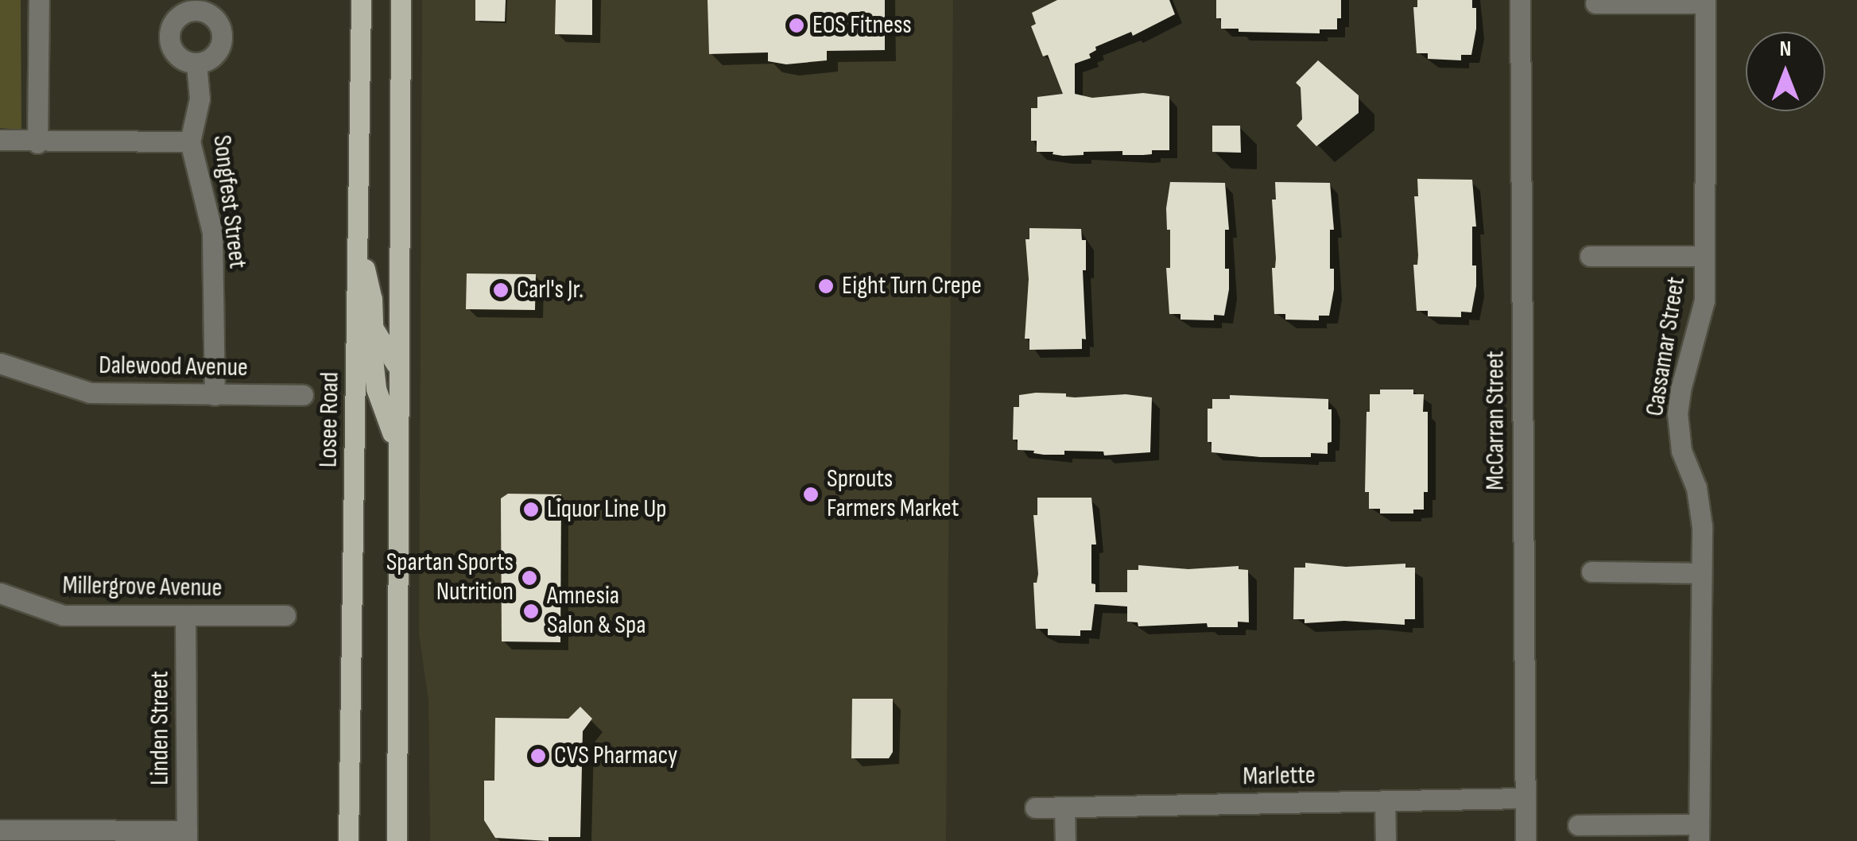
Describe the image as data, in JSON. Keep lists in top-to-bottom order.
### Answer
{
  "streets": {
    "main road": ["Losee Road"],
    "street": [
      "Songfest Street",
      "Cassamar Street",
      "Dalewood Avenue",
      "McCarran Street",
      "Millergrove Avenue",
      "Linden Street",
      "Marlette"
    ]
  },
  "crossings": [
    ["Songfest Street", "Dalewood Avenue"],
    ["McCarran Street", "Marlette"],
    ["Millergrove Avenue", "Linden Street"]
  ],
  "places": [
    "EOS Fitness",
    "Eight Turn Crepe",
    "Carl's Jr.",
    "Sprouts Farmers Market",
    "Liquor Line Up",
    "Spartan Sports Nutrition",
    "Amnesia Salon & Spa",
    "CVS Pharmacy"
  ],
  "north": "top"
}
